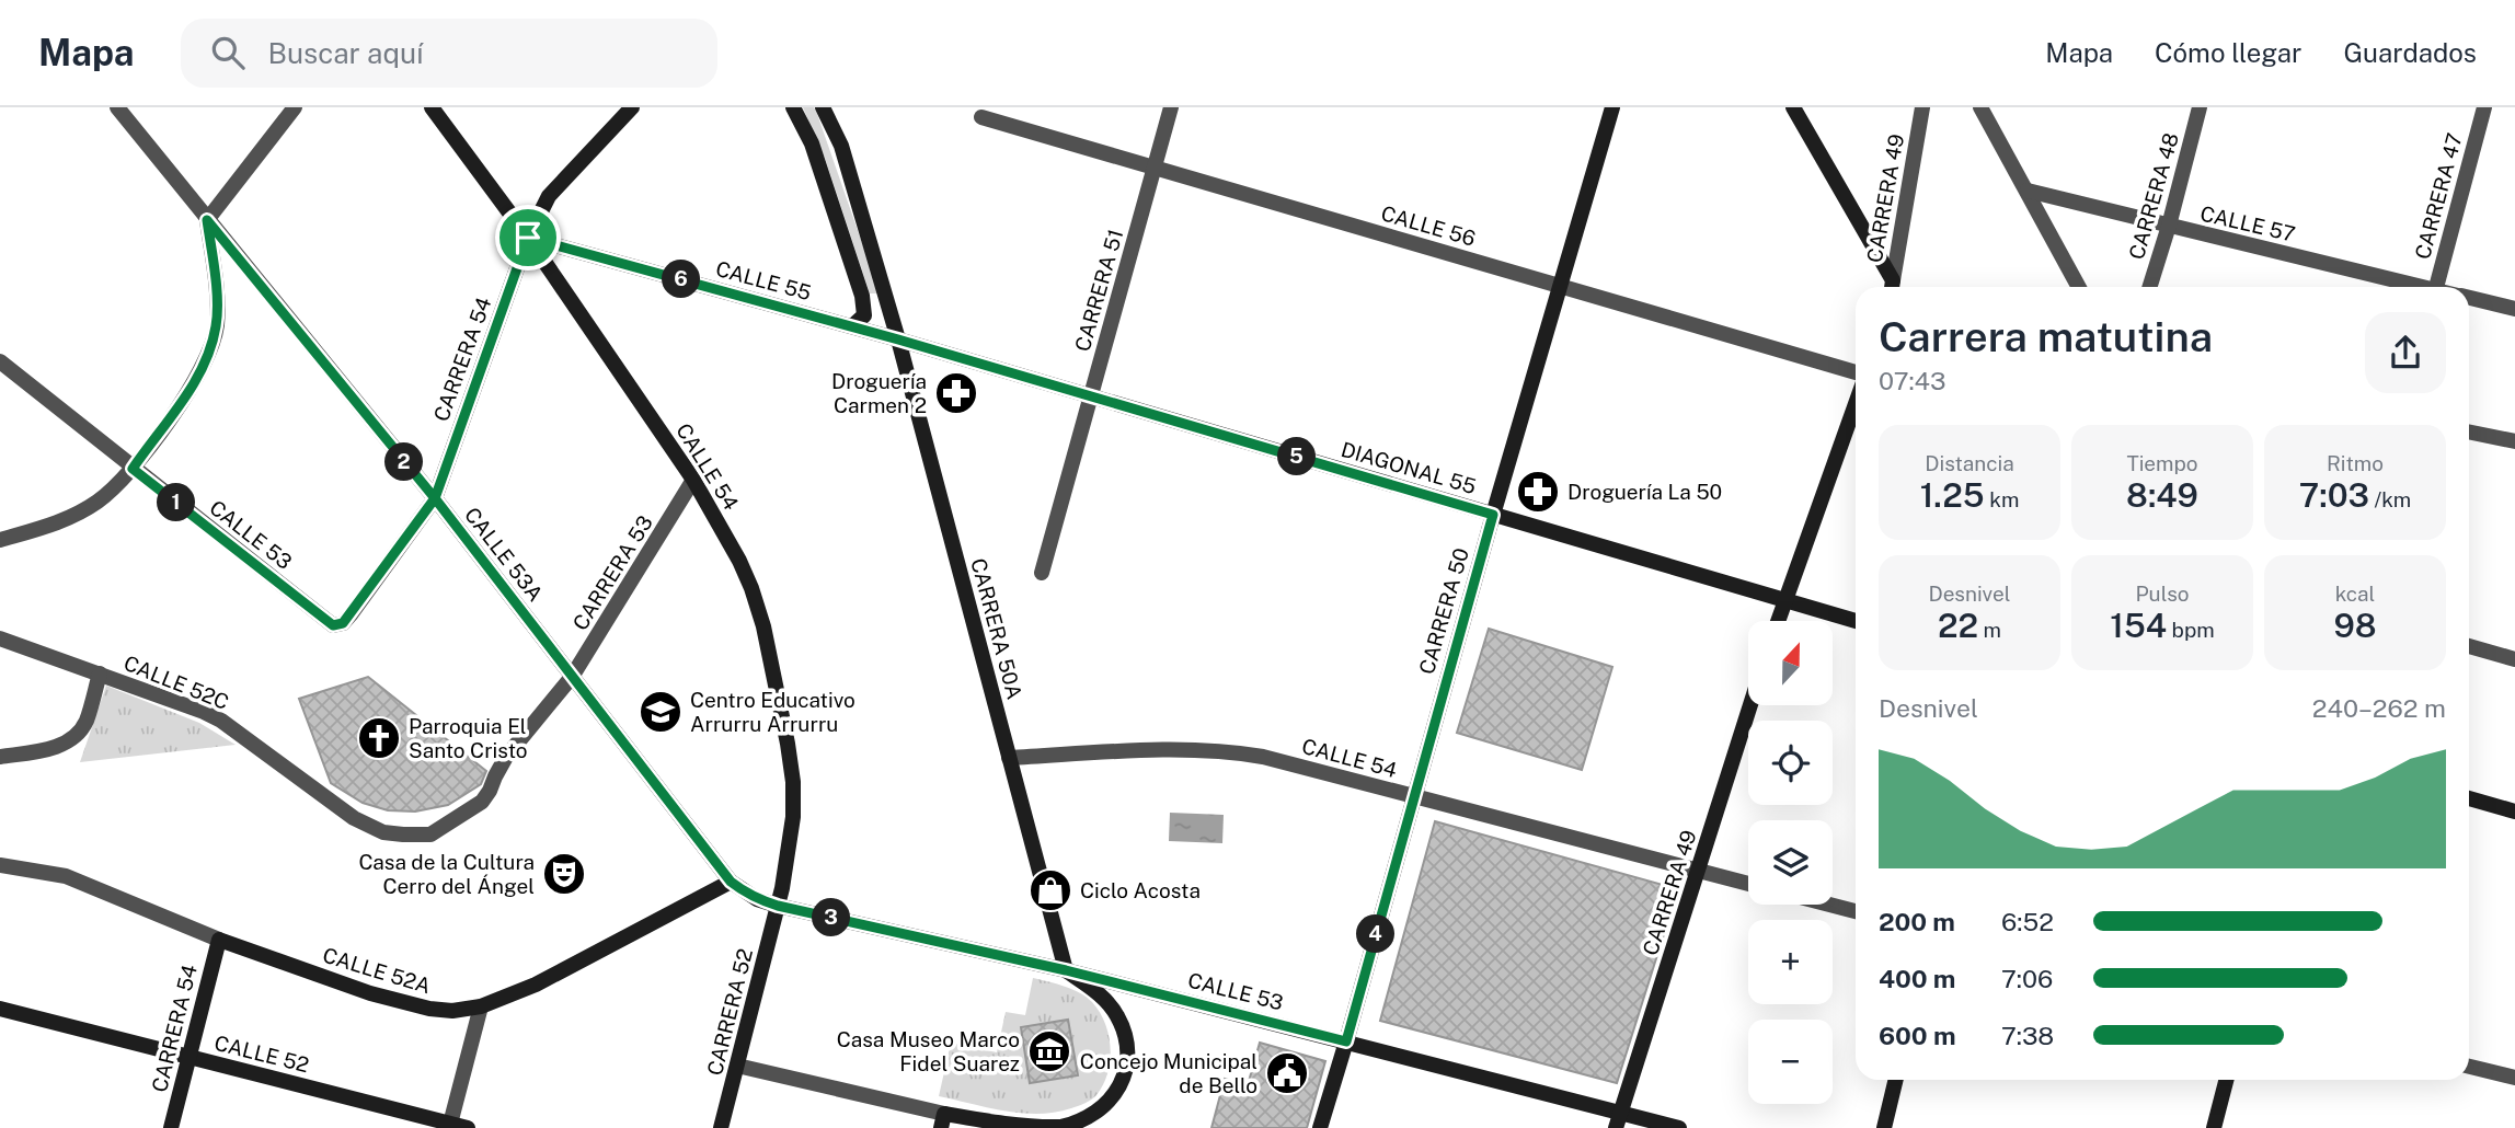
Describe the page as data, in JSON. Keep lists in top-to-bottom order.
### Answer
{
  "streets": {
    "main road": [
      "CARRERA 49",
      "CALLE 55",
      "CARRERA 54",
      "CALLE 54",
      "DIAGONAL 55",
      "CALLE 53",
      "CALLE 53A",
      "CARRERA 50",
      "CARRERA 50A",
      "CALLE 52A",
      "CARRERA 52",
      "CALLE 52"
    ],
    "street": [
      "CARRERA 48",
      "CARRERA 47",
      "CALLE 57",
      "CALLE 56",
      "CARRERA 51",
      "CARRERA 53",
      "CALLE 52C"
    ]
  },
  "crossings": [
    ["CARRERA 48", "CALLE 57"],
    ["CARRERA 49", "CALLE 54"],
    ["CARRERA 49", "CALLE 53"],
    ["CALLE 56", "CARRERA 51"],
    ["CALLE 56", "CARRERA 50"],
    ["CALLE 55", "CARRERA 54"],
    ["CALLE 55", "CALLE 54"],
    ["CALLE 55", "DIAGONAL 55"],
    ["CALLE 55", "CARRERA 50A"],
    ["CARRERA 51", "DIAGONAL 55"],
    ["CARRERA 54", "CALLE 54"],
    ["CARRERA 54", "CALLE 53"],
    ["CARRERA 54", "CALLE 53A"],
    ["CARRERA 54", "CALLE 52A"],
    ["CARRERA 54", "CALLE 52"],
    ["CALLE 54", "CALLE 53"],
    ["CALLE 54", "CALLE 53A"],
    ["CALLE 54", "CARRERA 53"],
    ["CALLE 54", "CARRERA 50"],
    ["CALLE 54", "CARRERA 50A"],
    ["CALLE 54", "CARRERA 52"],
    ["DIAGONAL 55", "CARRERA 50"],
    ["DIAGONAL 55", "CARRERA 50A"],
    ["CALLE 53", "CALLE 53A"],
    ["CALLE 53", "CARRERA 50"],
    ["CALLE 53", "CARRERA 50A"],
    ["CALLE 53", "CARRERA 52"],
    ["CALLE 53A", "CARRERA 53"],
    ["CALLE 53A", "CALLE 52A"],
    ["CALLE 53A", "CARRERA 52"],
    ["CARRERA 53", "CALLE 52C"]
  ],
  "places": {
    "pharmacy": ["Droguería Carmen 2", "Droguería La 50"],
    "school or university": ["Centro Educativo Arrurru Arrurru"],
    "church": ["Parroquia El Santo Cristo"],
    "theatre": ["Casa de la Cultura Cerro del Ángel"],
    "shop": ["Ciclo Acosta"],
    "museum": ["Casa Museo Marco Fidel Suarez"],
    "public building": ["Concejo Municipal de Bello"]
  },
  "north": "top",
  "page": {
    "header": "Mapa",
    "search": "Buscar aquí",
    "nav": ["Mapa", "Cómo llegar", "Guardados"],
    "pins": [
      "6",
      "5",
      "2",
      "1",
      "3",
      "4"
    ],
    "heading": ["Carrera matutina", "07:43"],
    "stats": [
      ["Distancia", "1.25 km"],
      ["Tiempo", "8:49"],
      ["Ritmo", "7:03 /km"],
      ["Desnivel", "22 m"],
      ["Pulso", "154 bpm"],
      ["kcal", "98"]
    ],
    "map_buttons": ["+", "−"],
    "chart": ["Desnivel", "240–262 m"],
    "list": [
      {
        "name": "200 m",
        "note": "6:52"
      },
      {
        "name": "400 m",
        "note": "7:06"
      },
      {
        "name": "600 m",
        "note": "7:38"
      }
    ]
  }
}
